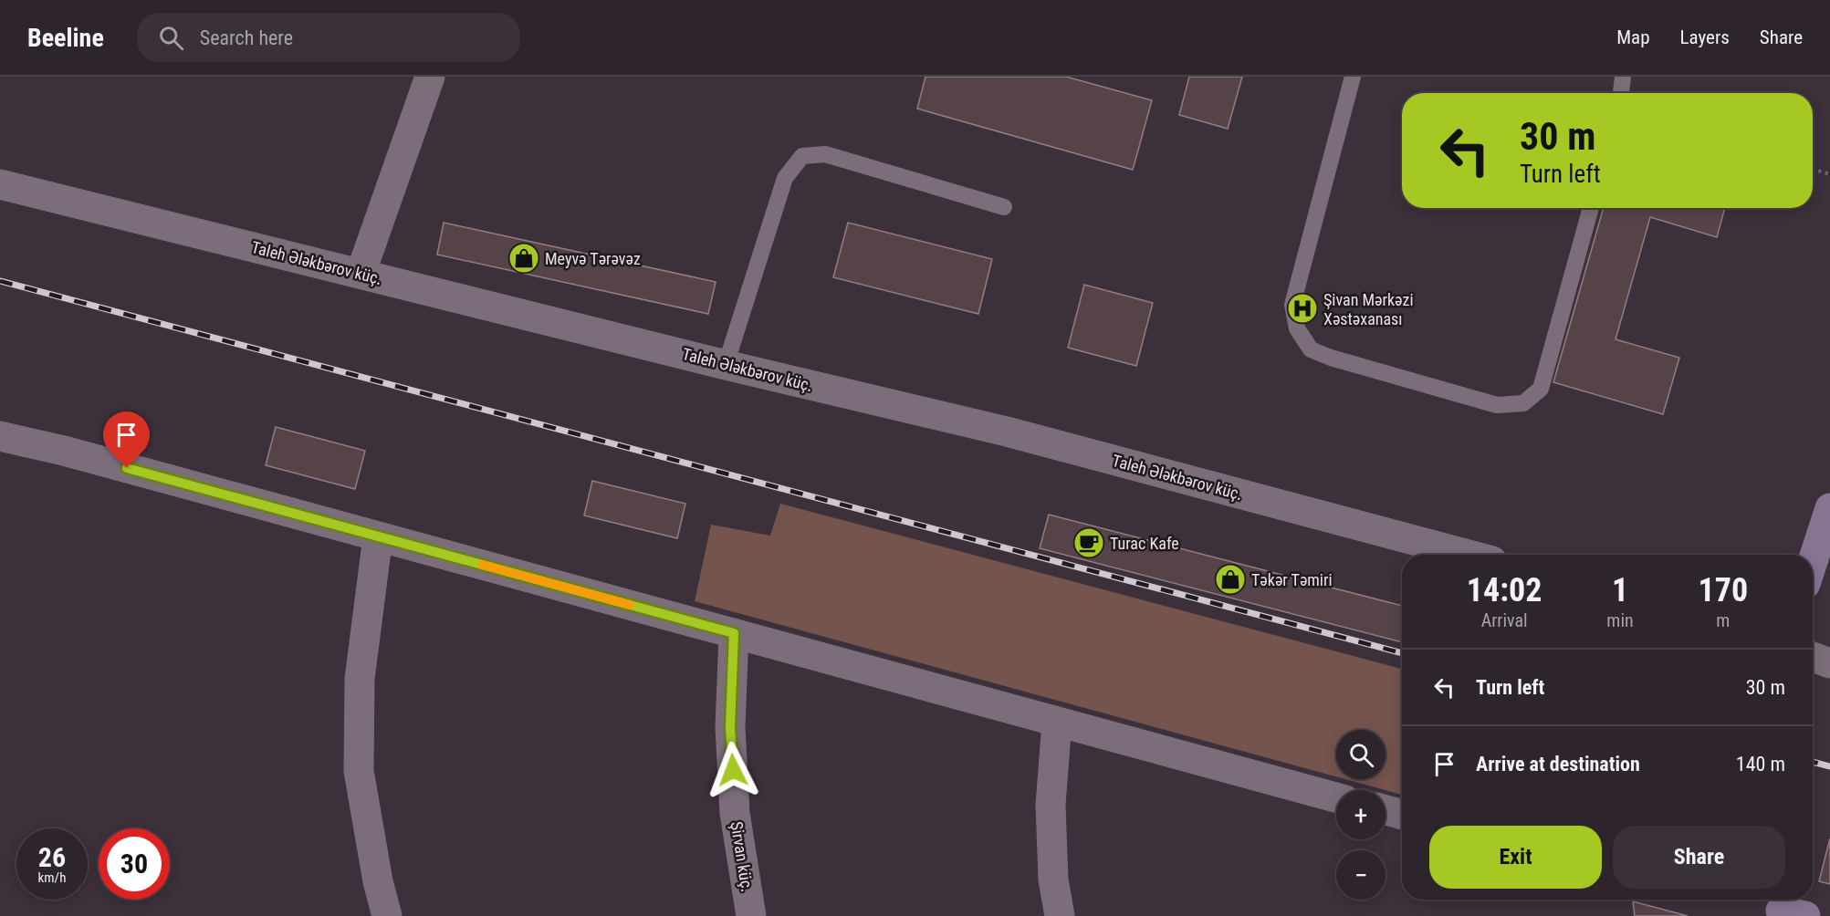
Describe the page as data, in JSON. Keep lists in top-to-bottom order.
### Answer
{
  "streets": {
    "street": ["Taleh Ələkbərov küç.", "Şirvan küç."]
  },
  "places": {
    "shop": ["Meyvə Tərəvəz", "Təkər Təmiri"],
    "hospital": ["Şivan Mərkəzi Xəstəxanası"],
    "cafe": ["Turac Kafe"]
  },
  "page": {
    "header": "Beeline",
    "search": "Search here",
    "nav": ["Map", "Layers", "Share"],
    "turn": ["30 m", "Turn left"],
    "eta": [
      "14:02",
      "Arrival",
      "1",
      "min",
      "170",
      "m"
    ],
    "list": [
      {
        "name": "Turn left",
        "value": "30 m"
      },
      {
        "name": "Arrive at destination",
        "value": "140 m"
      }
    ],
    "map_buttons": ["+", "−"],
    "buttons": ["Exit", "Share"],
    "speed": "26 km/h",
    "limit": "30"
  }
}
